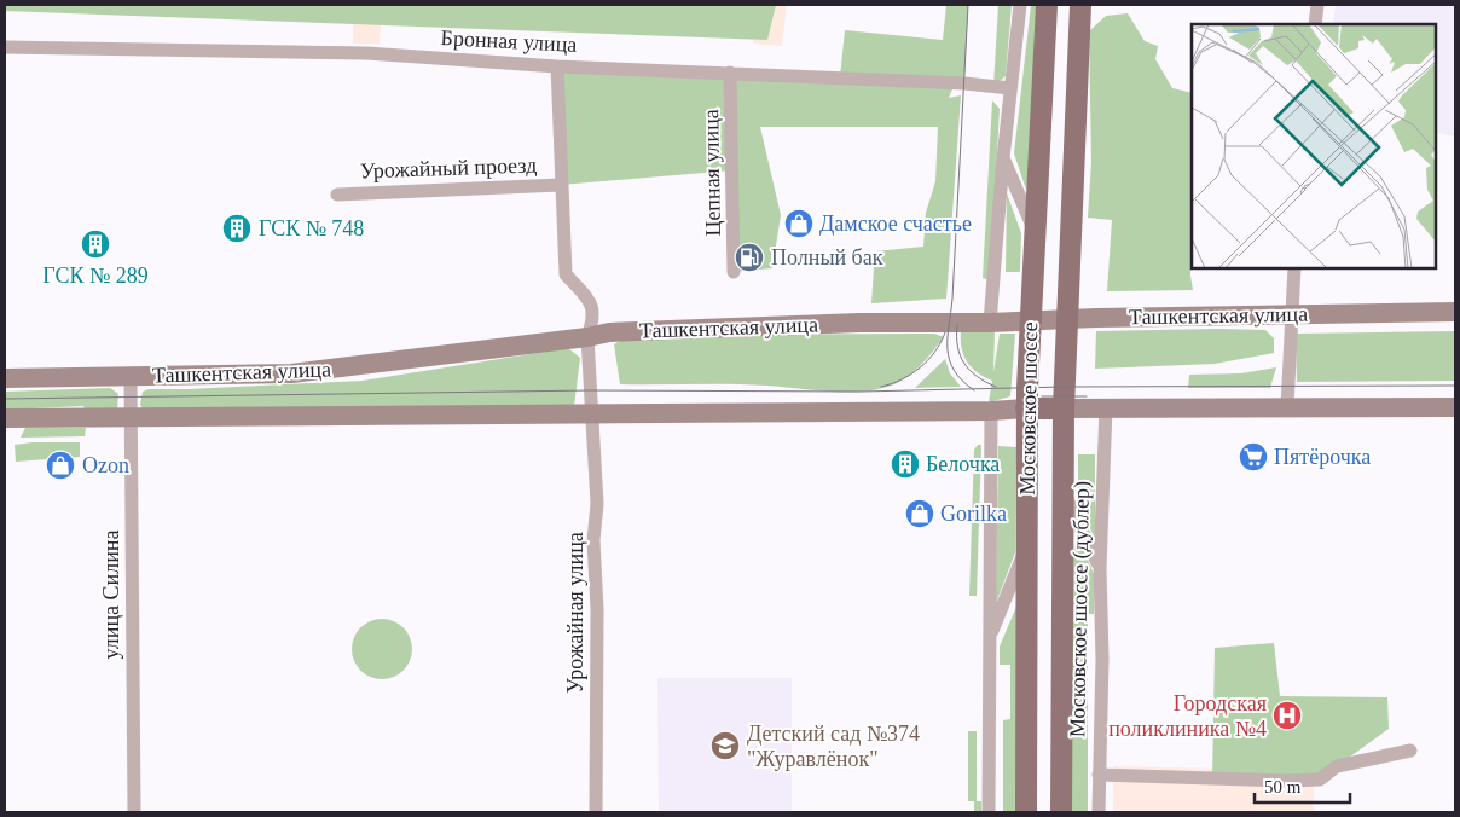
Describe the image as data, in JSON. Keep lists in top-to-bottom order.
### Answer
{
  "streets": {
    "main road": ["Ташкентская улица", "Московское шоссе"],
    "street": [
      "Бронная улица",
      "Урожайный проезд",
      "Цепная улица",
      "улица Силина",
      "Московское шоссе (дублер)",
      "Урожайная улица"
    ]
  },
  "crossings": [
    ["Бронная улица", "Цепная улица"],
    ["Ташкентская улица", "Московское шоссе"],
    ["Ташкентская улица", "улица Силина"],
    ["Ташкентская улица", "Московское шоссе (дублер)"],
    ["Ташкентская улица", "Урожайная улица"]
  ],
  "places": {
    "shop": ["Дамское счастье", "Ozon", "Gorilka"],
    "building": ["ГСК № 748", "ГСК № 289", "Белочка"],
    "fuel station": ["Полный бак"],
    "supermarket": ["Пятёрочка"],
    "hospital": ["Городская поликлиника №4"],
    "school or university": ["Детский сад №374 \"Журавлёнок\""]
  },
  "scale_bar": "50 m"
}
